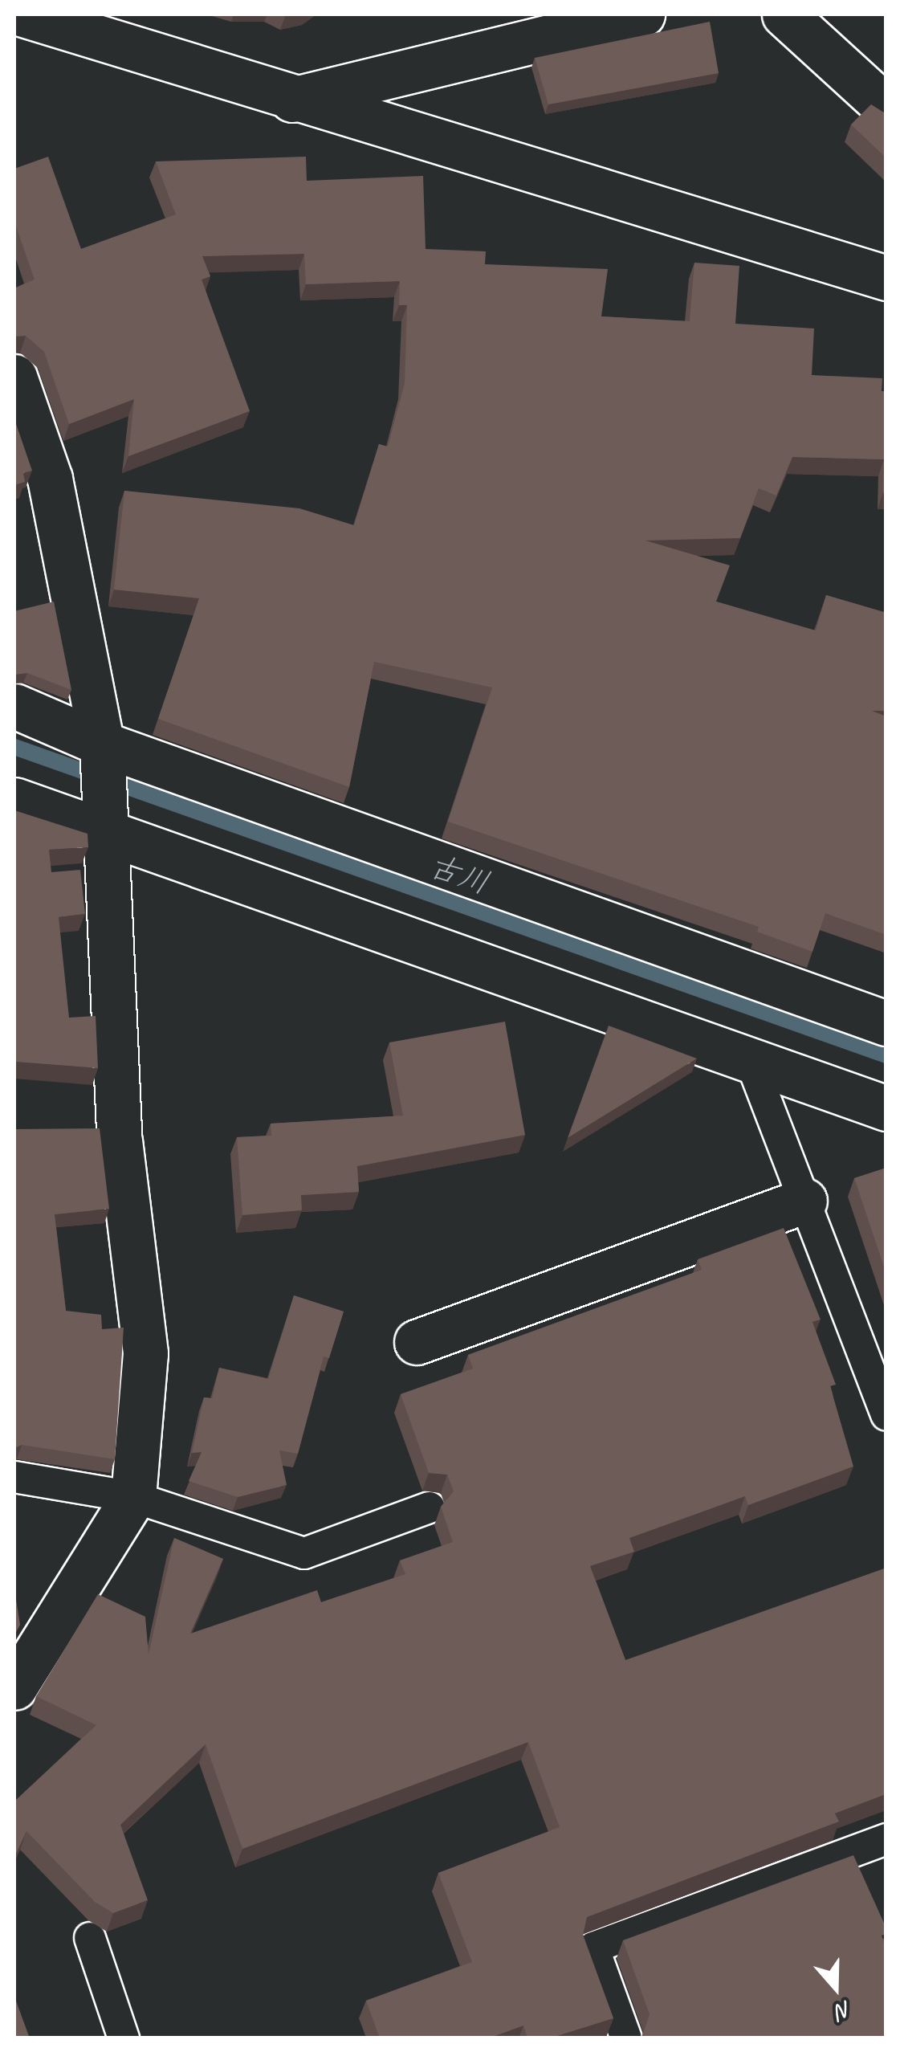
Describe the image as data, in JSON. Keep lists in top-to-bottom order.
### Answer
{
  "water": ["古川"],
  "north": "bottom"
}
